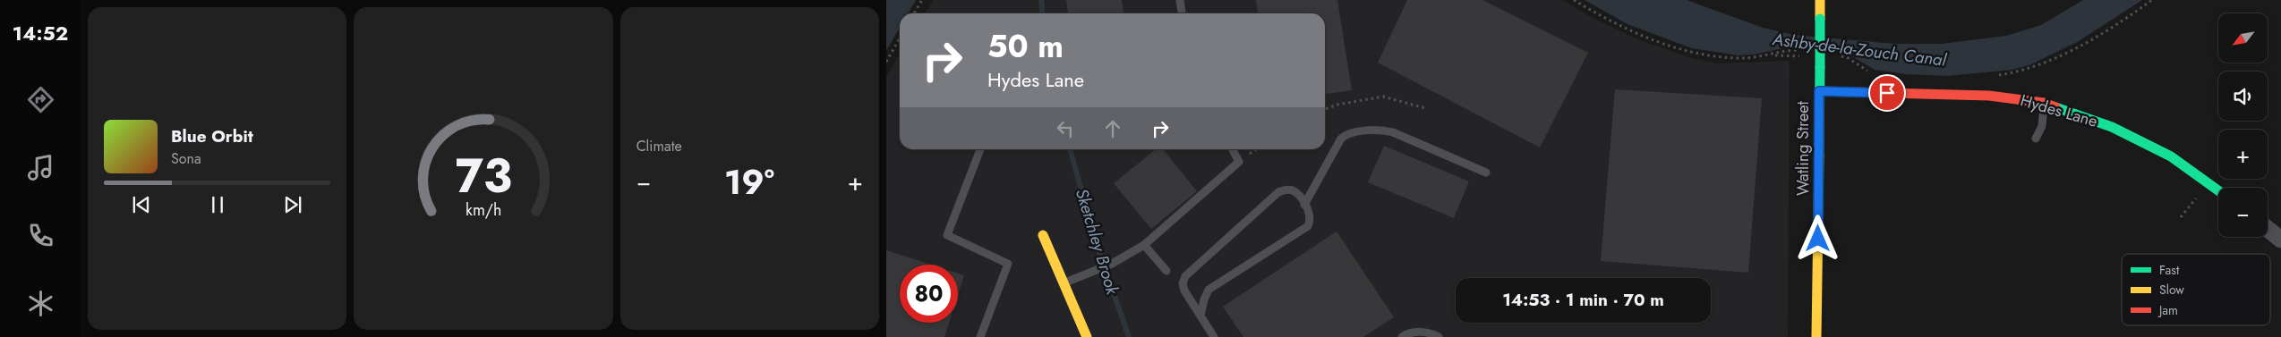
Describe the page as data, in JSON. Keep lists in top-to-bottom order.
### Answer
{
  "streets": {
    "main road": ["Hydes Lane", "Watling Street"]
  },
  "crossings": [
    ["Hydes Lane", "Watling Street"]
  ],
  "water": ["Ashby-de-la-Zouch Canal", "Sketchley Brook"],
  "legend": ["Fast", "Slow", "Jam"],
  "north": "bottom left",
  "page": {
    "tabs": "14:52",
    "tile": "Climate",
    "map_buttons": ["+", "−"],
    "turn": ["50 m", "Hydes Lane"],
    "song": ["Blue Orbit", "Sona"],
    "heat": ["−", "19°", "+"],
    "limit": "80",
    "trip": "14:53 · 1 min · 70 m",
    "gauge": ["73", "km/h"]
  }
}
